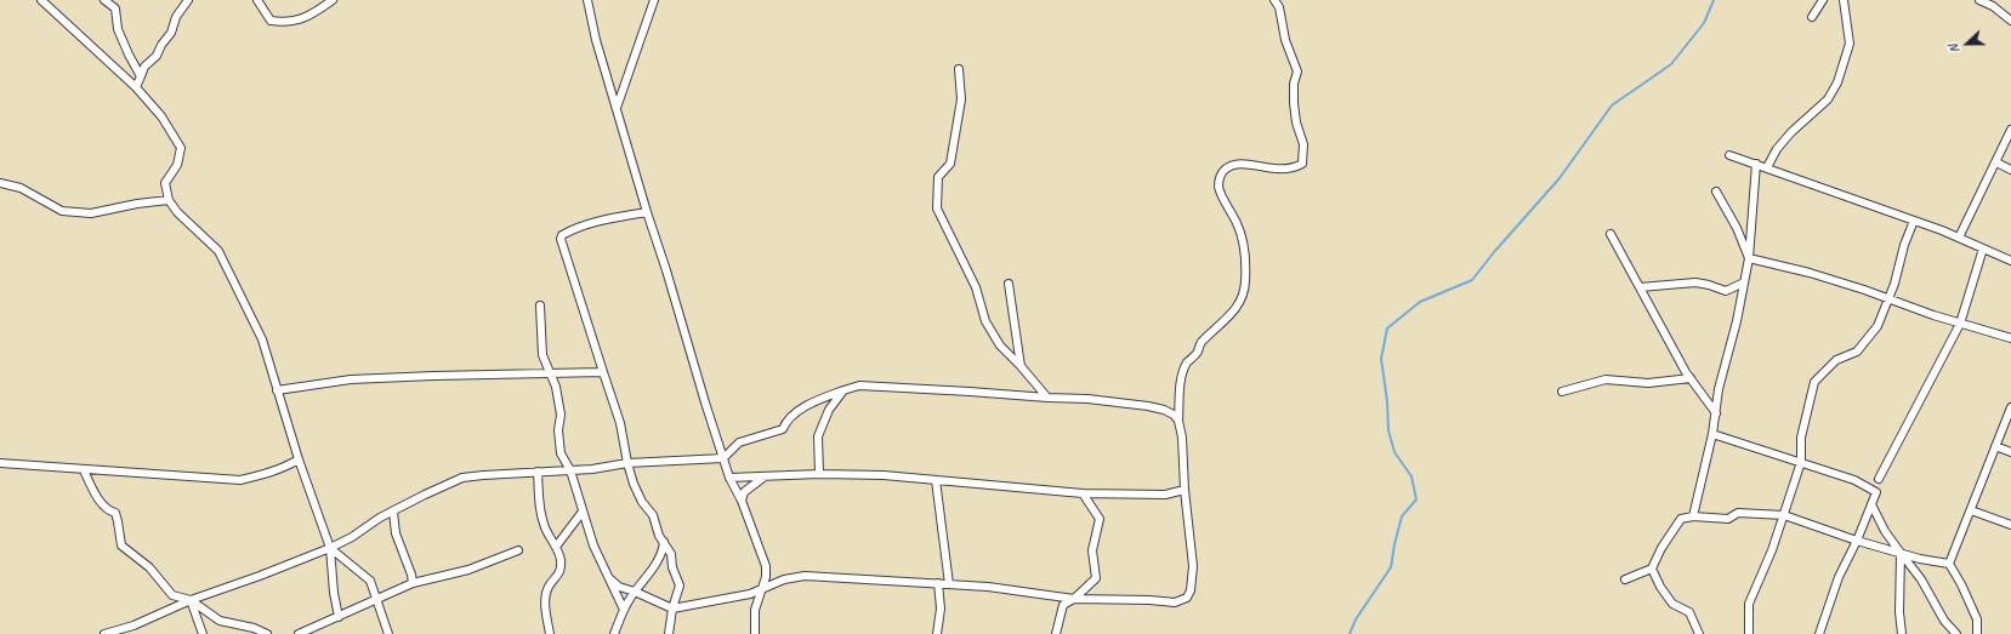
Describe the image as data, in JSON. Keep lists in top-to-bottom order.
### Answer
{
  "north": "left"
}
